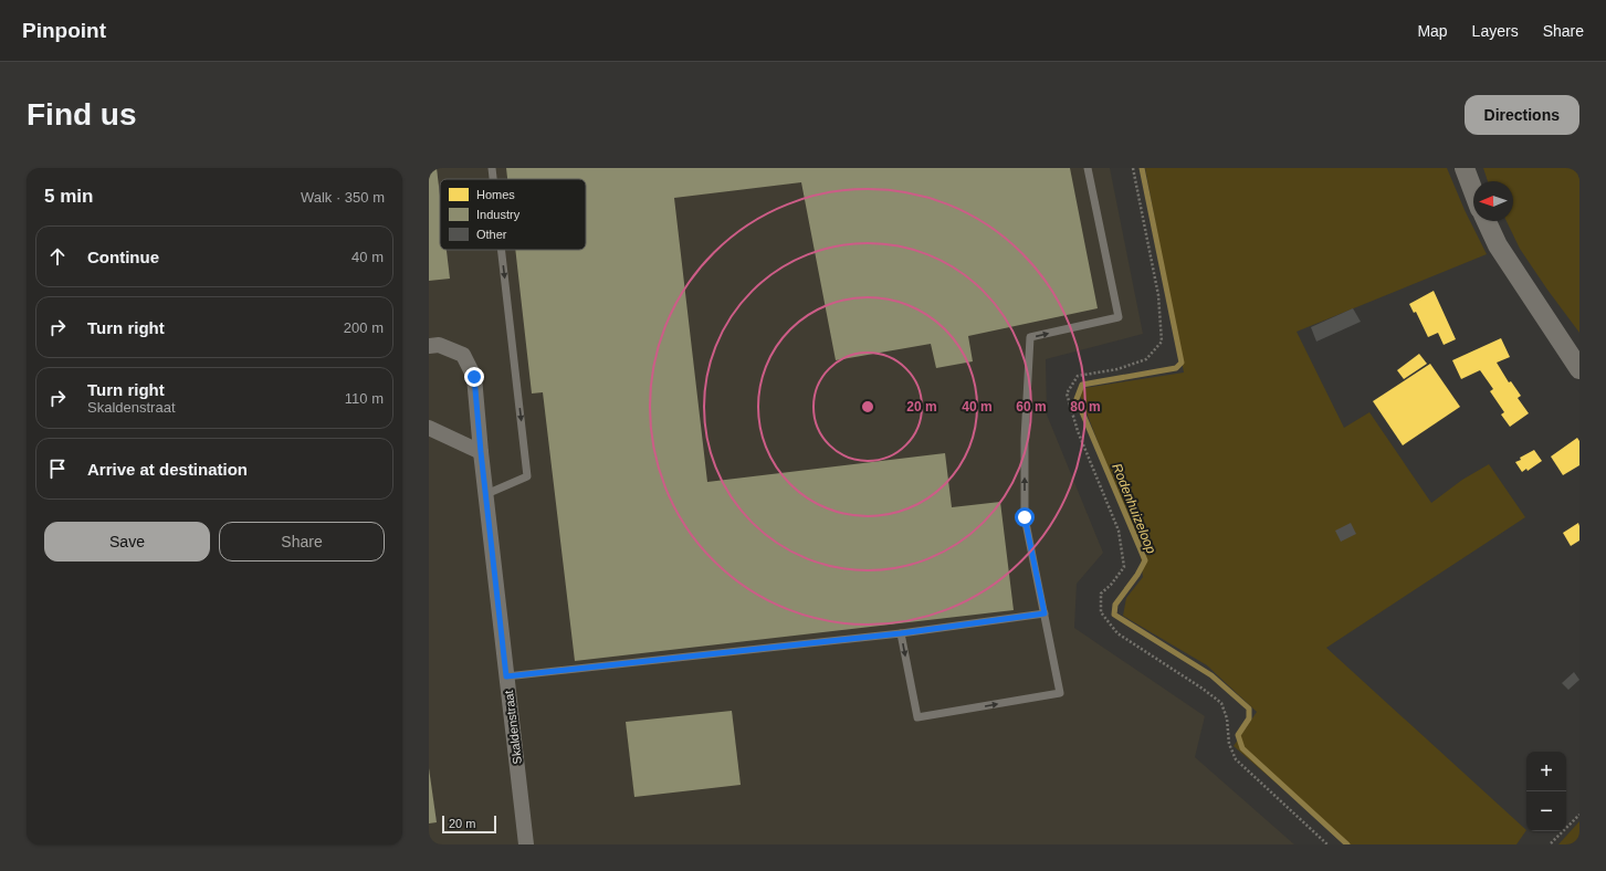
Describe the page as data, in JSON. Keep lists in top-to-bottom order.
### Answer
{
  "streets": {
    "street": ["Skaldenstraat"]
  },
  "water": ["Rodenhuizeloop"],
  "legend": ["Homes", "Industry", "Other"],
  "scale_bar": "20 m",
  "north": "left",
  "page": {
    "header": "Pinpoint",
    "nav": ["Map", "Layers", "Share"],
    "buttons": [
      "Directions",
      ["Save", "Share"]
    ],
    "title": "Find us",
    "heading": ["5 min", "Walk · 350 m"],
    "list": [
      ["Continue", "40 m"],
      ["Turn right", "200 m"],
      ["Turn right", "Skaldenstraat", "110 m"],
      "Arrive at destination"
    ],
    "map_buttons": ["+", "−"],
    "scale": "20 m"
  },
  "rings": [
    "20 m",
    "40 m",
    "60 m",
    "80 m"
  ]
}
